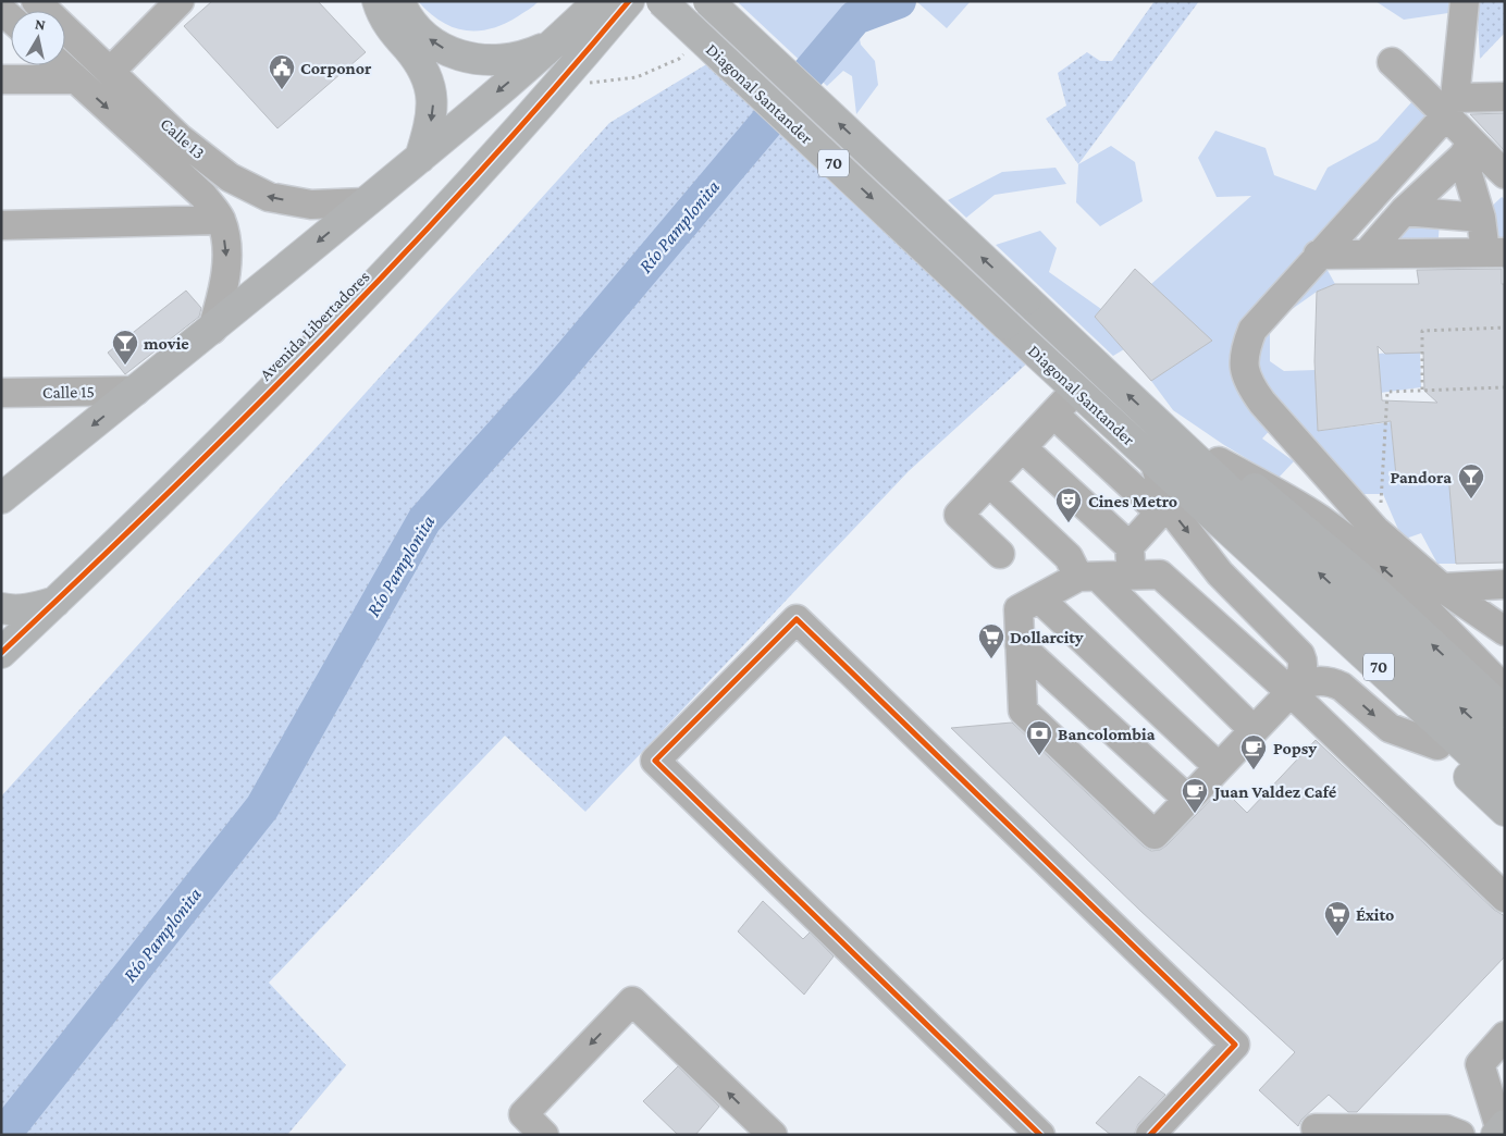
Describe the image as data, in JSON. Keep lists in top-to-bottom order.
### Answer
{
  "streets": {
    "main road": ["Diagonal Santander", "70", "Avenida Libertadores"],
    "street": ["Calle 13", "Calle 15"]
  },
  "water": ["Río Pamplonita"],
  "places": {
    "public building": ["Corponor"],
    "bar": ["movie", "Pandora"],
    "theatre": ["Cines Metro"],
    "supermarket": ["Dollarcity", "Éxito"],
    "bank": ["Bancolombia"],
    "cafe": ["Popsy", "Juan Valdez Café"]
  },
  "north": "top"
}
